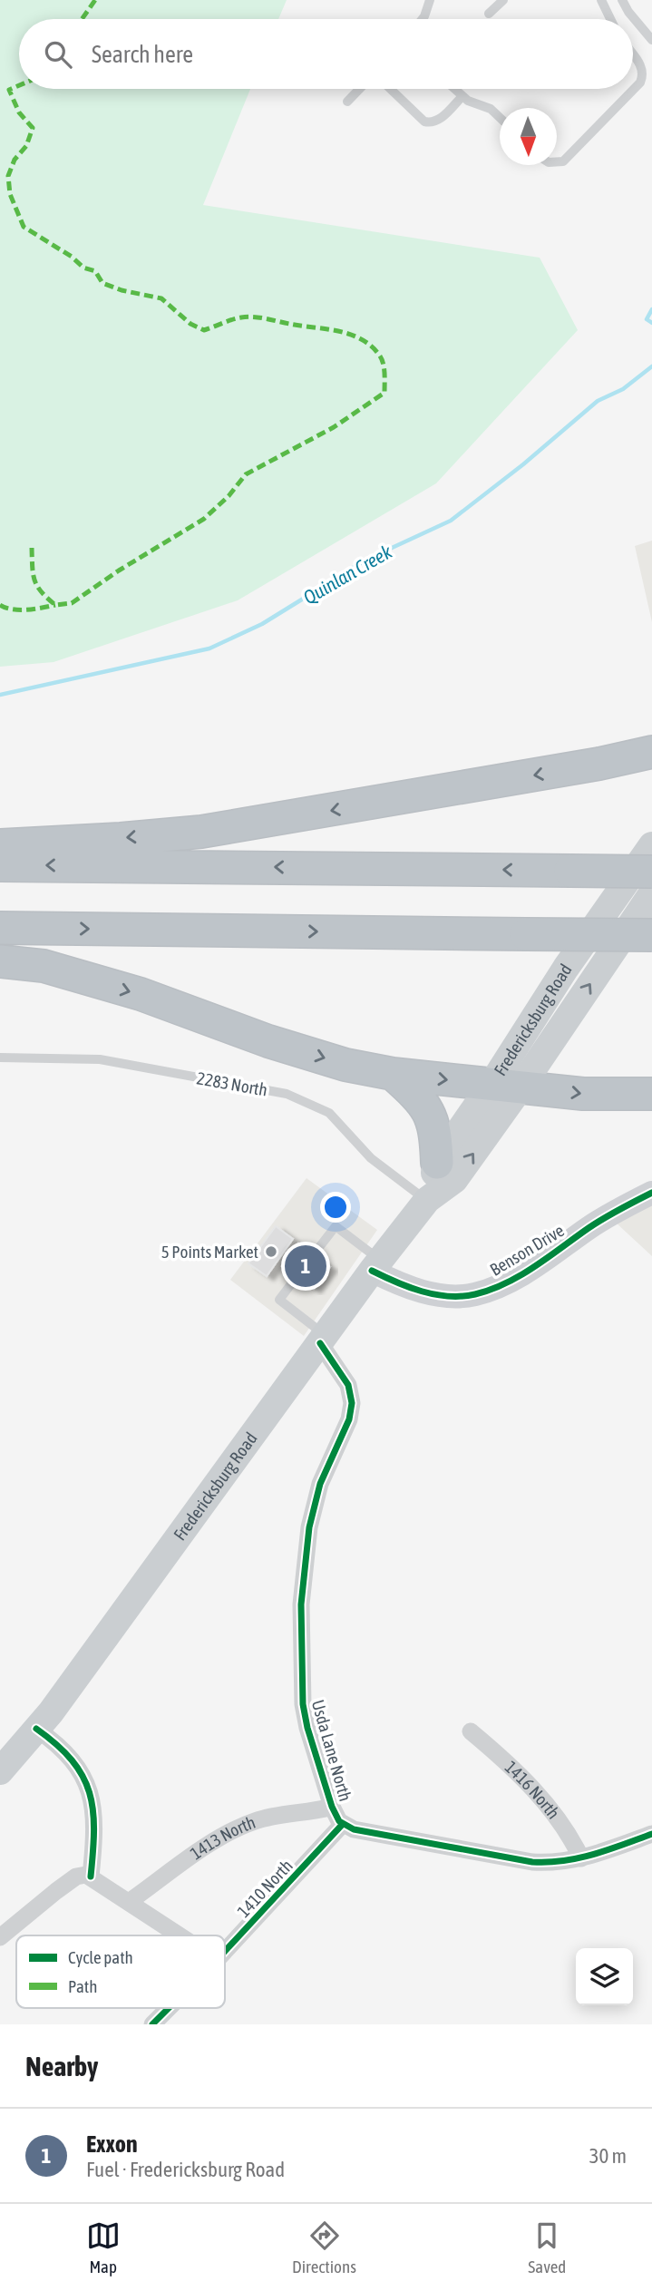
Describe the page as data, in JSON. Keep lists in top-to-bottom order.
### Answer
{
  "streets": {
    "main road": ["Fredericksburg Road"],
    "street": [
      "Benson Drive",
      "Usda Lane North",
      "1416 North",
      "1413 North",
      "1410 North"
    ],
    "lane": ["2283 North"]
  },
  "crossings": [
    ["Fredericksburg Road", "2283 North"],
    ["Fredericksburg Road", "Benson Drive"],
    ["Fredericksburg Road", "Usda Lane North"],
    ["Usda Lane North", "1416 North"],
    ["Usda Lane North", "1413 North"],
    ["Usda Lane North", "1410 North"]
  ],
  "water": ["Quinlan Creek"],
  "places": ["5 Points Market"],
  "legend": ["Cycle path", "Path"],
  "north": "bottom",
  "page": {
    "search": "Search here",
    "pins": "1",
    "heading": "Nearby",
    "list": [
      {
        "mark": "1",
        "name": "Exxon",
        "note": "Fuel · Fredericksburg Road",
        "value": "30 m"
      }
    ],
    "nav": ["Map", "Directions", "Saved"]
  }
}
